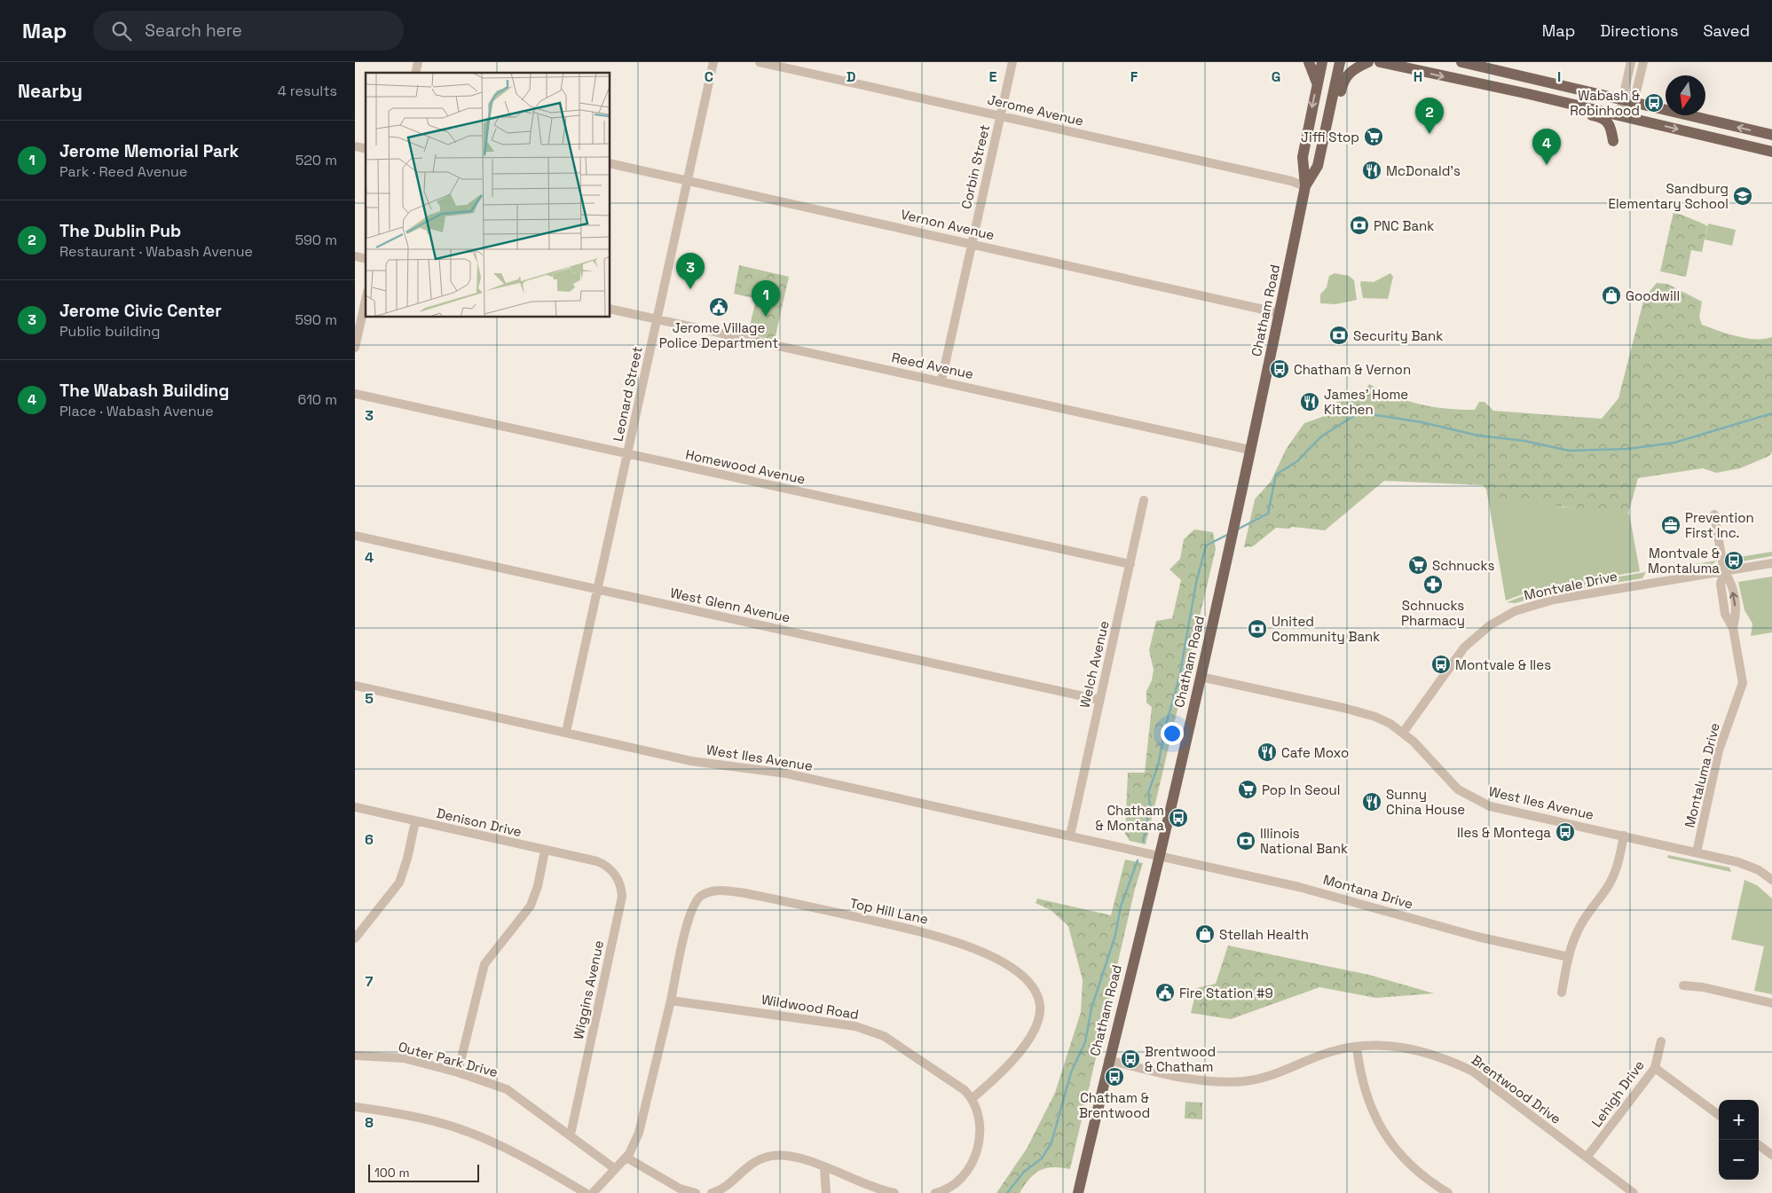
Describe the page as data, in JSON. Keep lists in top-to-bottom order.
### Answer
{
  "streets": {
    "main road": ["Chatham Road"],
    "street": [
      "Jerome Avenue",
      "Corbin Street",
      "Vernon Avenue",
      "Reed Avenue",
      "Leonard Street",
      "Homewood Avenue",
      "Montvale Drive",
      "West Glenn Avenue",
      "Welch Avenue",
      "West Iles Avenue",
      "Montaluma Drive",
      "Denison Drive",
      "Montana Drive",
      "Top Hill Lane",
      "Wiggins Avenue",
      "Wildwood Road",
      "Outer Park Drive",
      "Brentwood Drive",
      "Lehigh Drive"
    ]
  },
  "crossings": [
    ["Jerome Avenue", "Corbin Street"],
    ["Jerome Avenue", "Chatham Road"],
    ["Corbin Street", "Vernon Avenue"],
    ["Corbin Street", "Reed Avenue"],
    ["Vernon Avenue", "Chatham Road"],
    ["Vernon Avenue", "Leonard Street"],
    ["Chatham Road", "Reed Avenue"],
    ["Chatham Road", "West Iles Avenue"],
    ["Chatham Road", "Montana Drive"],
    ["Chatham Road", "Brentwood Drive"],
    ["Reed Avenue", "Leonard Street"],
    ["Leonard Street", "Homewood Avenue"],
    ["Leonard Street", "West Glenn Avenue"],
    ["Leonard Street", "West Iles Avenue"],
    ["Homewood Avenue", "Welch Avenue"],
    ["Montvale Drive", "West Iles Avenue"],
    ["Montvale Drive", "Montaluma Drive"],
    ["West Glenn Avenue", "Welch Avenue"],
    ["Welch Avenue", "West Iles Avenue"],
    ["West Iles Avenue", "Montaluma Drive"],
    ["West Iles Avenue", "Montana Drive"],
    ["Denison Drive", "Wiggins Avenue"],
    ["Top Hill Lane", "Wildwood Road"],
    ["Wiggins Avenue", "Outer Park Drive"],
    ["Brentwood Drive", "Lehigh Drive"]
  ],
  "places": {
    "bus stop": [
      "Wabash & Robinhood",
      "Chatham & Vernon",
      "Montvale & Montaluma",
      "Montvale & Iles",
      "Chatham & Montana",
      "Iles & Montega",
      "Brentwood & Chatham",
      "Chatham & Brentwood"
    ],
    "supermarket": ["Jiffi Stop", "Schnucks", "Pop In Seoul"],
    "restaurant": [
      "McDonald's",
      "James' Home Kitchen",
      "Cafe Moxo",
      "Sunny China House"
    ],
    "school or university": ["Sandburg Elementary School"],
    "bank": [
      "PNC Bank",
      "Security Bank",
      "United Community Bank",
      "Illinois National Bank"
    ],
    "shop": ["Goodwill", "Stellah Health"],
    "public building": ["Jerome Village Police Department", "Fire Station #9"],
    "office": ["Prevention First Inc."],
    "pharmacy": ["Schnucks Pharmacy"]
  },
  "scale_bar": "100 m",
  "north": "bottom",
  "page": {
    "header": "Map",
    "search": "Search here",
    "nav": ["Map", "Directions", "Saved"],
    "heading": ["Nearby", "4 results"],
    "pins": [
      "2",
      "4",
      "3",
      "1"
    ],
    "list": [
      {
        "mark": "1",
        "name": "Jerome Memorial Park",
        "note": "Park · Reed Avenue",
        "value": "520 m"
      },
      {
        "mark": "2",
        "name": "The Dublin Pub",
        "note": "Restaurant · Wabash Avenue",
        "value": "590 m"
      },
      {
        "mark": "3",
        "name": "Jerome Civic Center",
        "note": "Public building",
        "value": "590 m"
      },
      {
        "mark": "4",
        "name": "The Wabash Building",
        "note": "Place · Wabash Avenue",
        "value": "610 m"
      }
    ],
    "map_buttons": ["+", "−"],
    "scale": "100 m"
  },
  "grid": {
    "columns": [
      "C",
      "D",
      "E",
      "F",
      "G",
      "H",
      "I"
    ],
    "rows": [
      "3",
      "4",
      "5",
      "6",
      "7",
      "8"
    ]
  }
}
